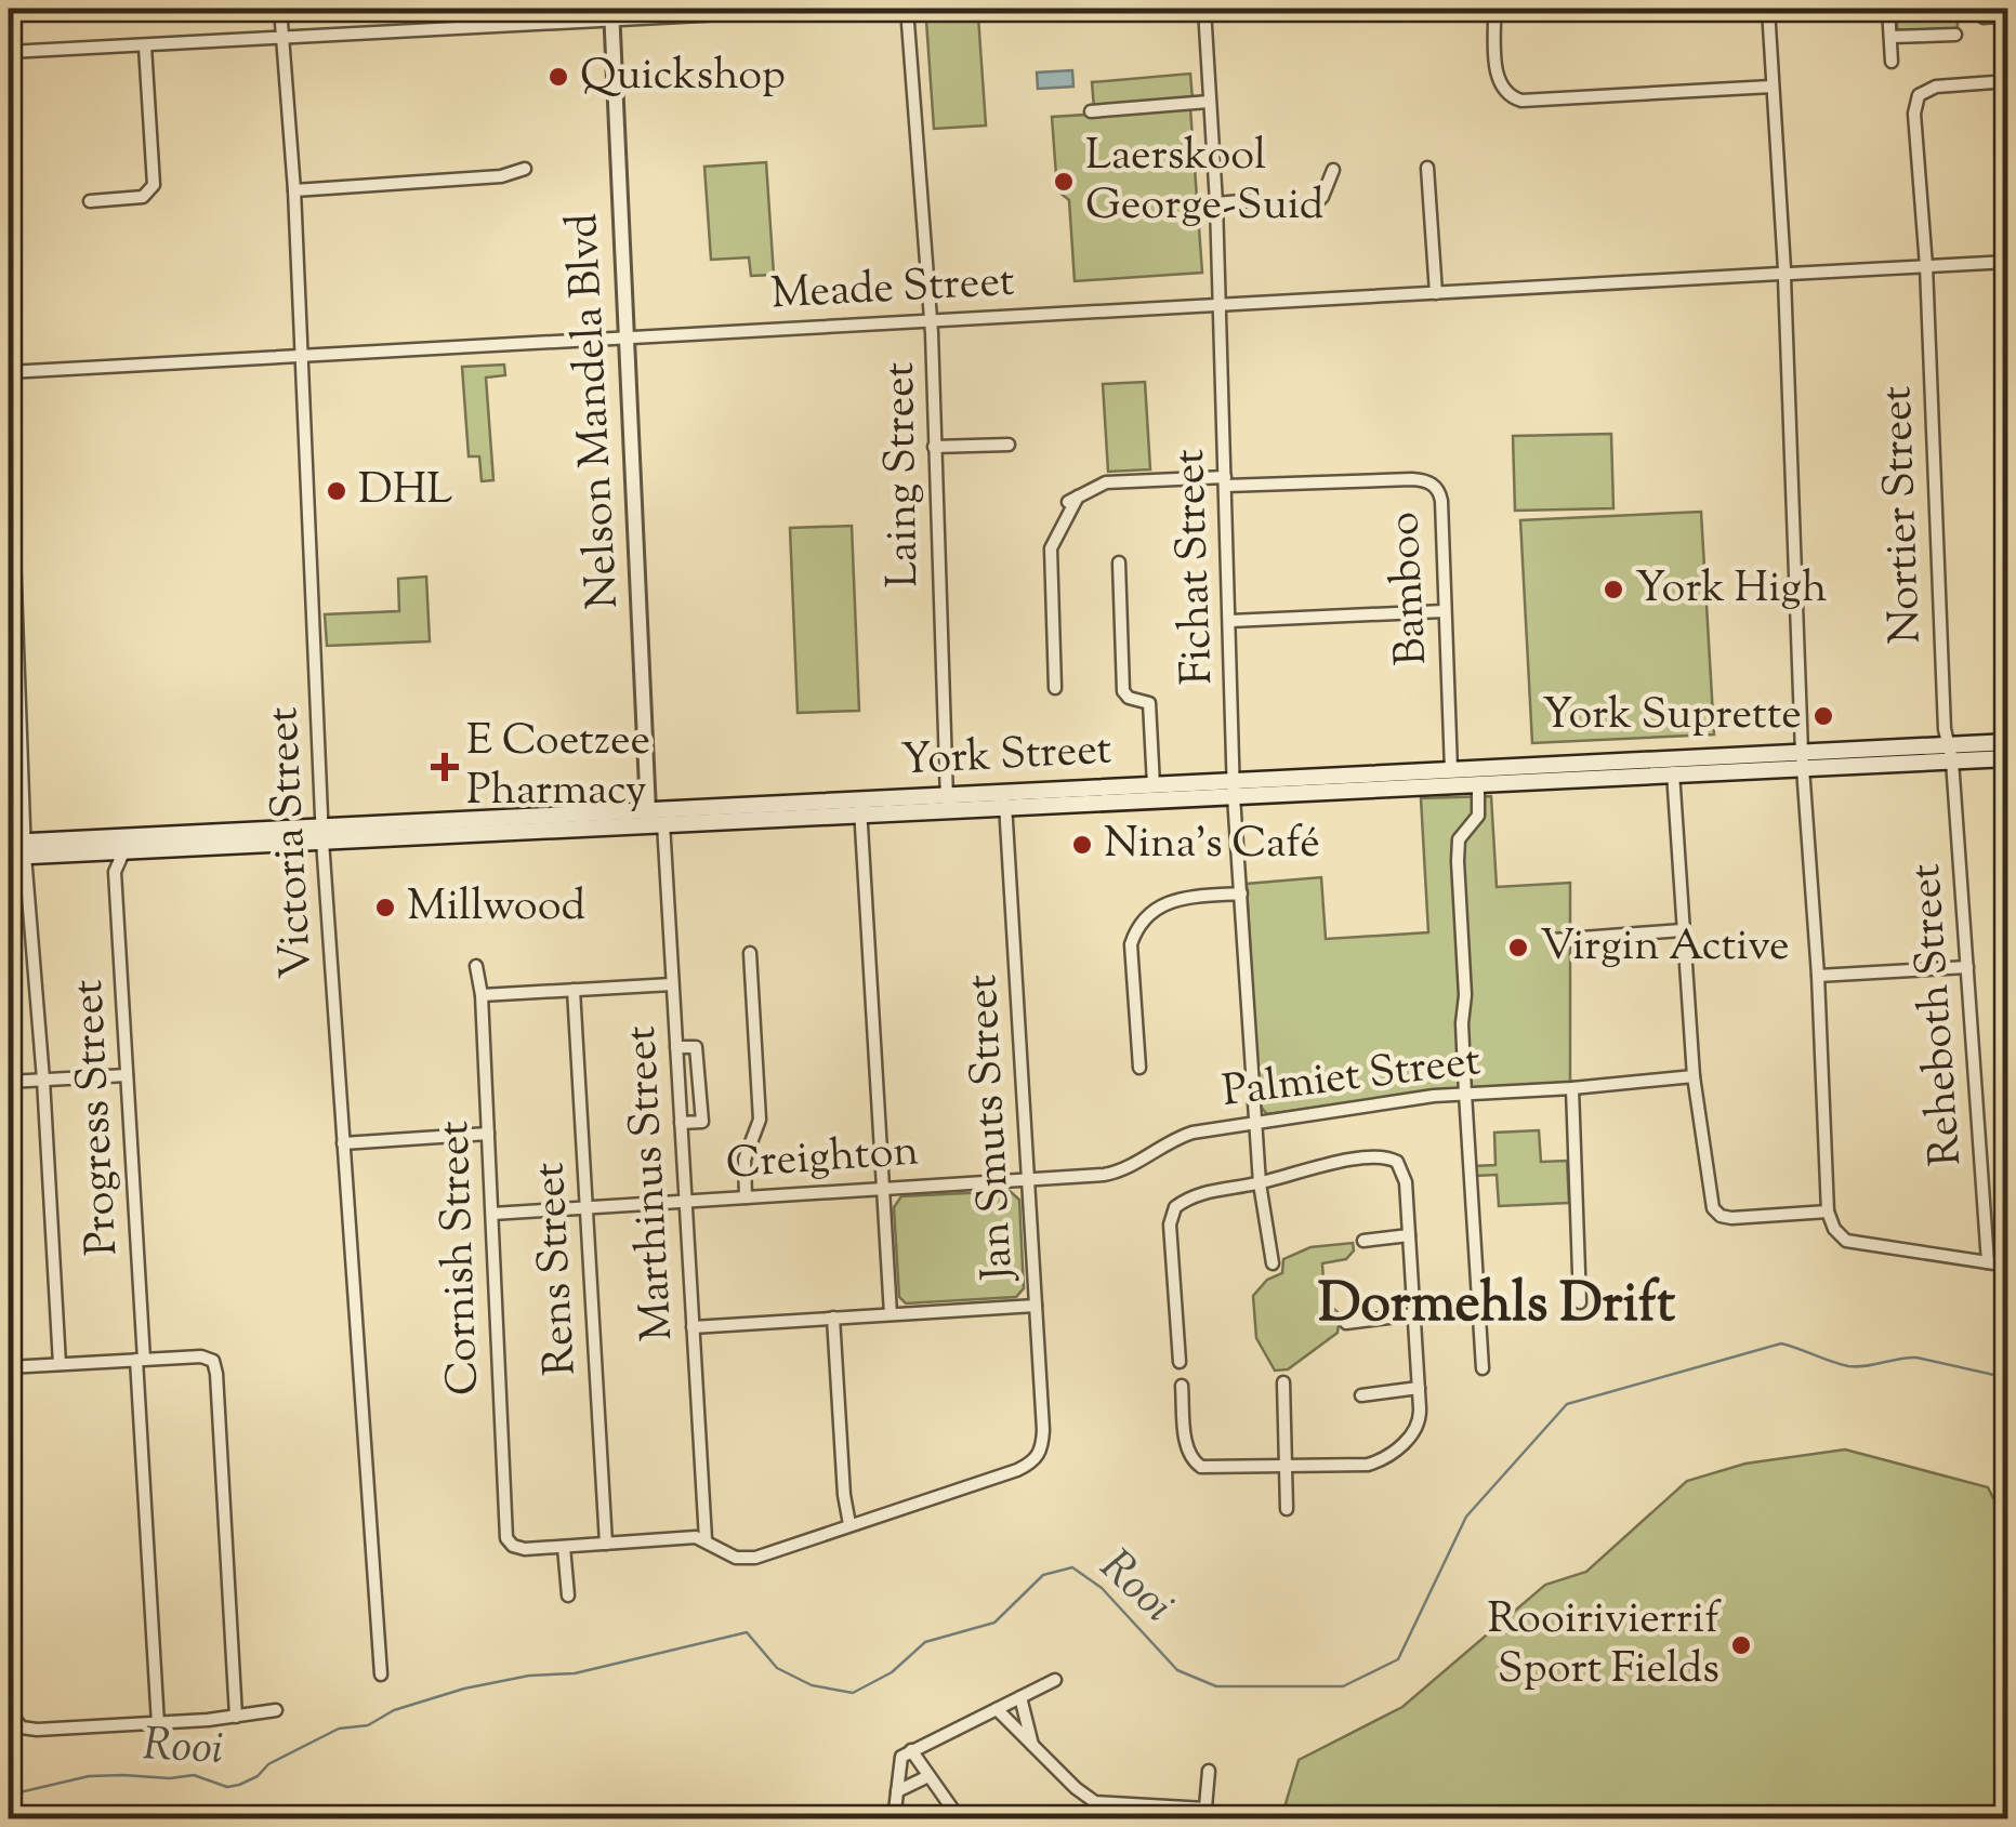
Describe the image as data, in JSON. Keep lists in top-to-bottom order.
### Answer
{
  "streets": {
    "main road": ["York Street"],
    "street": [
      "Meade Street",
      "Nelson Mandela Blvd",
      "Laing Street",
      "Nortier Street",
      "Fichat Street",
      "Bamboo",
      "Victoria Street",
      "Reheboth Street",
      "Palmiet Street",
      "Progress Street",
      "Jan Smuts Street",
      "Creighton",
      "Marthinus Street",
      "Cornish Street",
      "Rens Street"
    ]
  },
  "crossings": [
    ["Meade Street", "Nelson Mandela Blvd"],
    ["Meade Street", "Laing Street"],
    ["Meade Street", "Nortier Street"],
    ["Meade Street", "Fichat Street"],
    ["Meade Street", "Victoria Street"],
    ["Nelson Mandela Blvd", "York Street"],
    ["Laing Street", "York Street"],
    ["Nortier Street", "York Street"],
    ["Nortier Street", "Reheboth Street"],
    ["Fichat Street", "Bamboo"],
    ["Fichat Street", "York Street"],
    ["Fichat Street", "Palmiet Street"],
    ["Bamboo", "York Street"],
    ["York Street", "Victoria Street"],
    ["York Street", "Reheboth Street"],
    ["York Street", "Progress Street"],
    ["York Street", "Jan Smuts Street"],
    ["York Street", "Marthinus Street"],
    ["Palmiet Street", "Jan Smuts Street"],
    ["Palmiet Street", "Creighton"],
    ["Jan Smuts Street", "Creighton"],
    ["Creighton", "Marthinus Street"],
    ["Creighton", "Cornish Street"],
    ["Creighton", "Rens Street"]
  ],
  "districts": ["Dormehls Drift"],
  "water": ["Rooi"],
  "places": {
    "other": [
      "Quickshop",
      "Laerskool George-Suid",
      "DHL",
      "York High",
      "York Suprette",
      "Nina's Café",
      "Millwood",
      "Virgin Active",
      "Rooirivierrif Sport Fields"
    ],
    "health": ["E Coetzee Pharmacy"]
  }
}
